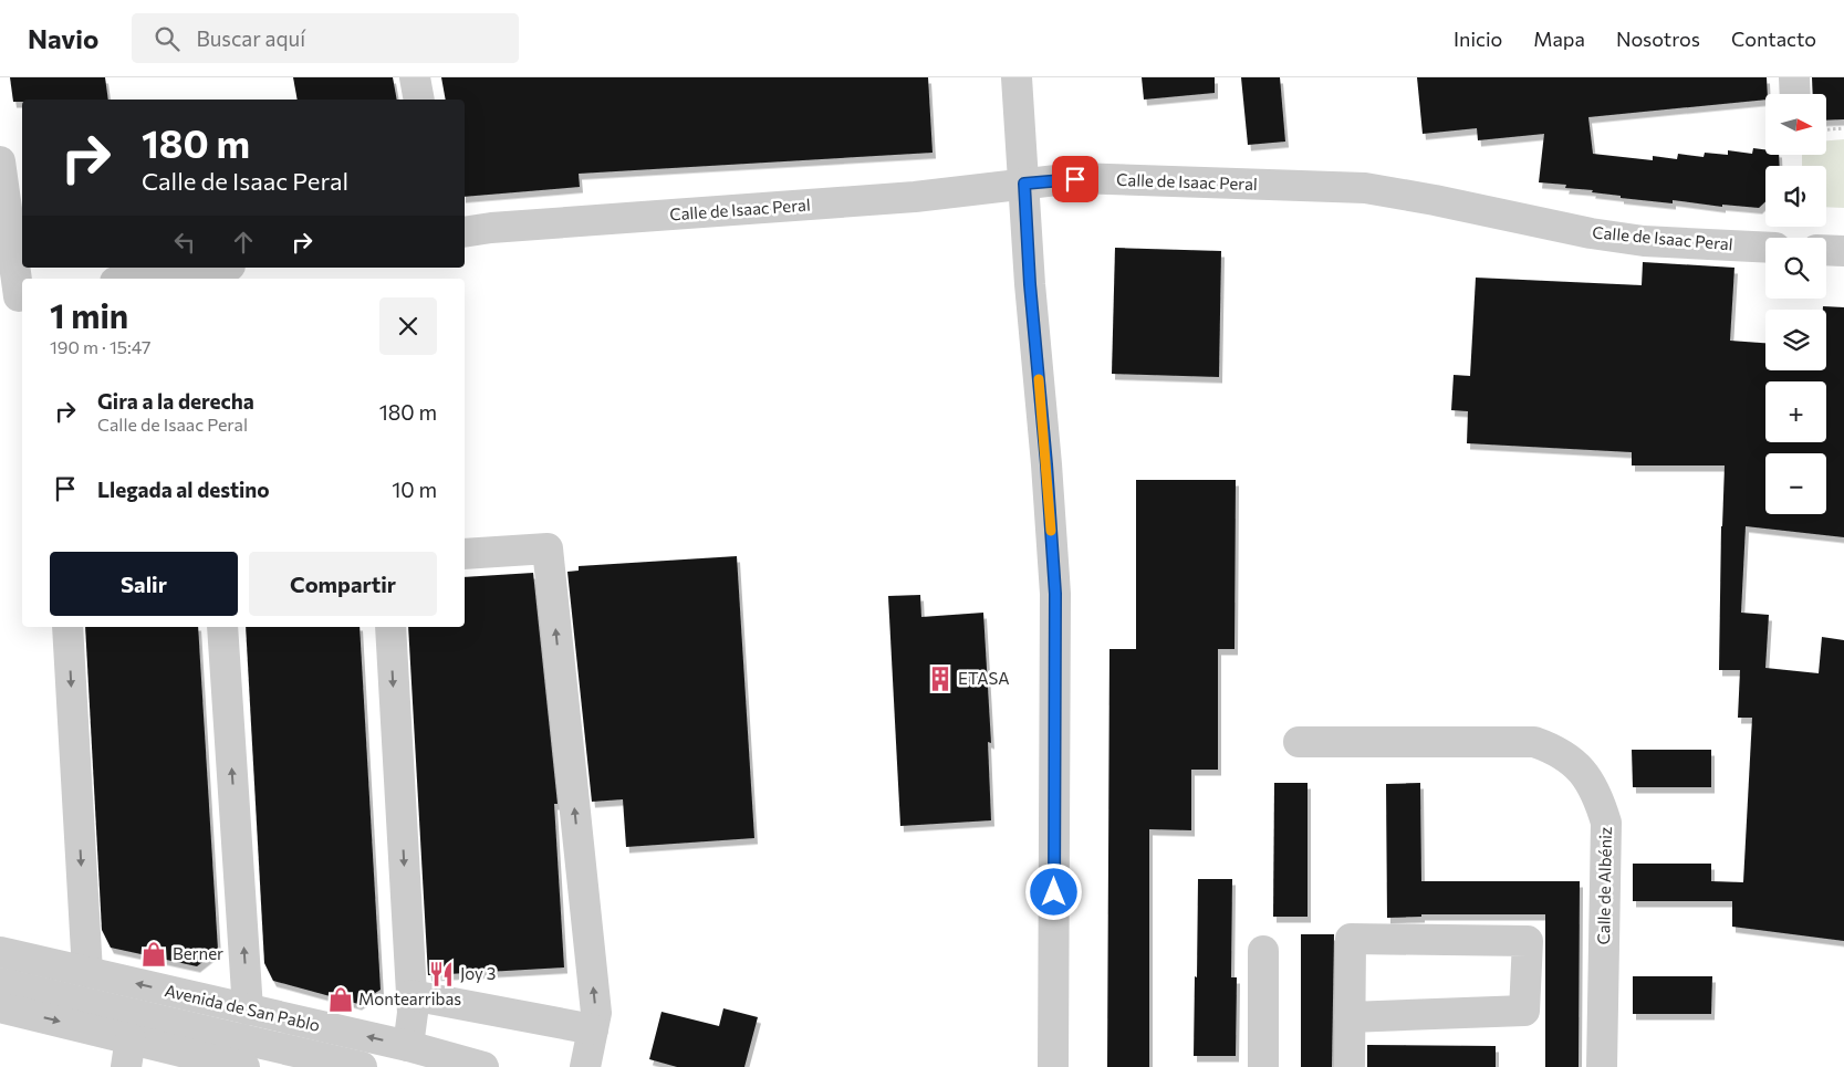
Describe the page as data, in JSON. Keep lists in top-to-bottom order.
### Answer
{
  "streets": {
    "street": ["Calle de Isaac Peral", "Calle de Albéniz", "Avenida de San Pablo"]
  },
  "places": {
    "building": ["ETASA"],
    "shop": ["Berner", "Montearribas"],
    "restaurant": ["Joy 3"]
  },
  "north": "right",
  "page": {
    "header": "Navio",
    "search": "Buscar aquí",
    "nav": [
      "Inicio",
      "Mapa",
      "Nosotros",
      "Contacto"
    ],
    "map_buttons": ["+", "−"],
    "turn": ["180 m", "Calle de Isaac Peral"],
    "heading": ["1 min", "190 m · 15:47"],
    "list": [
      {
        "name": "Gira a la derecha",
        "note": "Calle de Isaac Peral",
        "value": "180 m"
      },
      {
        "name": "Llegada al destino",
        "value": "10 m"
      }
    ],
    "buttons": ["Salir", "Compartir"]
  }
}
